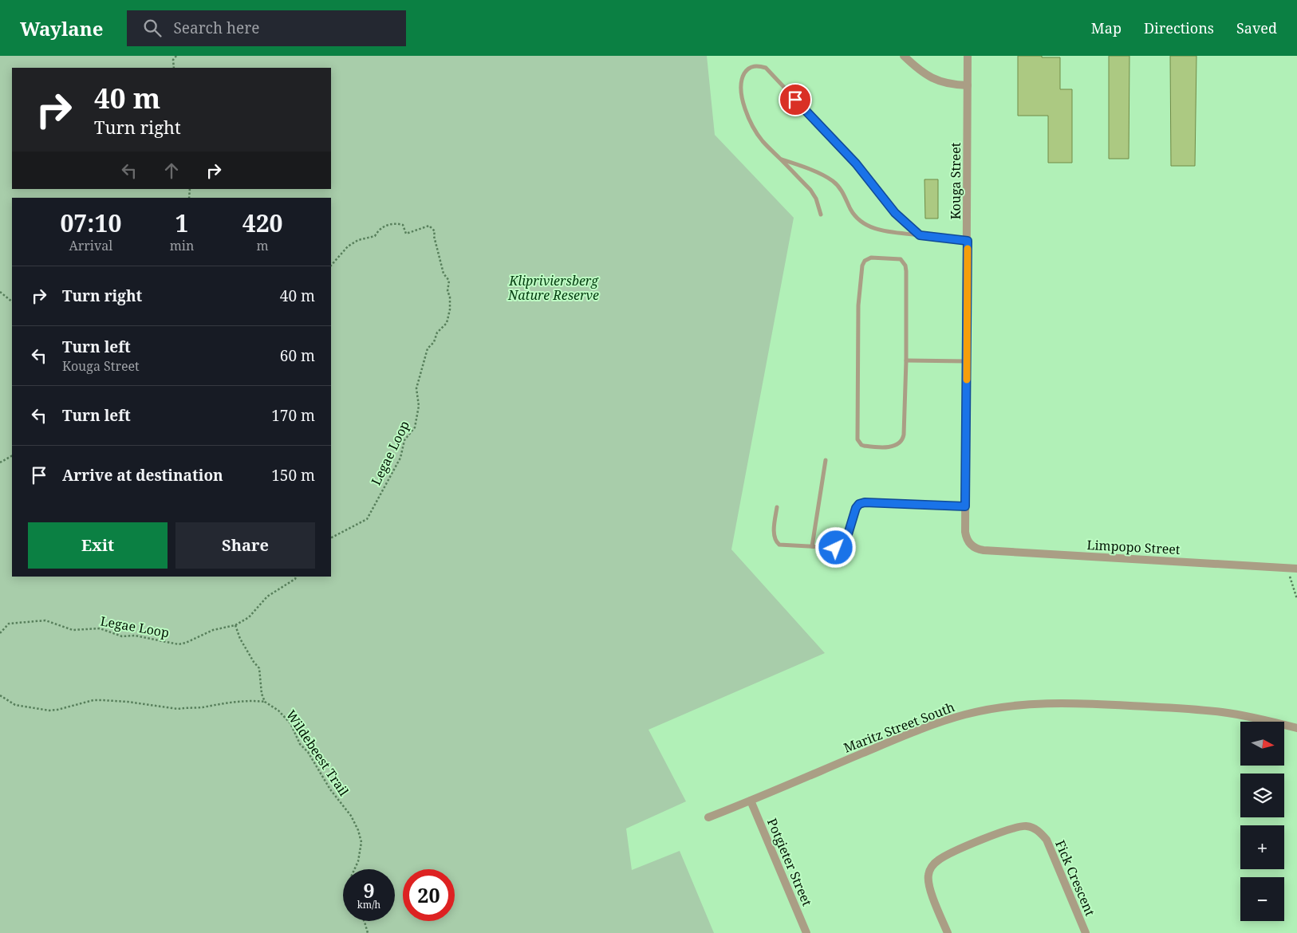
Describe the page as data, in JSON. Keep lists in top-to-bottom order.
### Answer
{
  "streets": {
    "street": [
      "Kouga Street",
      "Limpopo Street",
      "Maritz Street South",
      "Potgieter Street",
      "Fick Crescent"
    ],
    "path": ["Legae Loop", "Wildebeest Trail"]
  },
  "crossings": [
    ["Kouga Street", "Limpopo Street"],
    ["Maritz Street South", "Potgieter Street"]
  ],
  "parks": ["Klipriviersberg Nature Reserve"],
  "north": "right",
  "page": {
    "header": "Waylane",
    "search": "Search here",
    "nav": ["Map", "Directions", "Saved"],
    "turn": ["40 m", "Turn right"],
    "eta": [
      "07:10",
      "Arrival",
      "1",
      "min",
      "420",
      "m"
    ],
    "list": [
      {
        "name": "Turn right",
        "value": "40 m"
      },
      {
        "name": "Turn left",
        "note": "Kouga Street",
        "value": "60 m"
      },
      {
        "name": "Turn left",
        "value": "170 m"
      },
      {
        "name": "Arrive at destination",
        "value": "150 m"
      }
    ],
    "buttons": ["Exit", "Share"],
    "map_buttons": ["+", "−"],
    "speed": "9 km/h",
    "limit": "20"
  }
}
